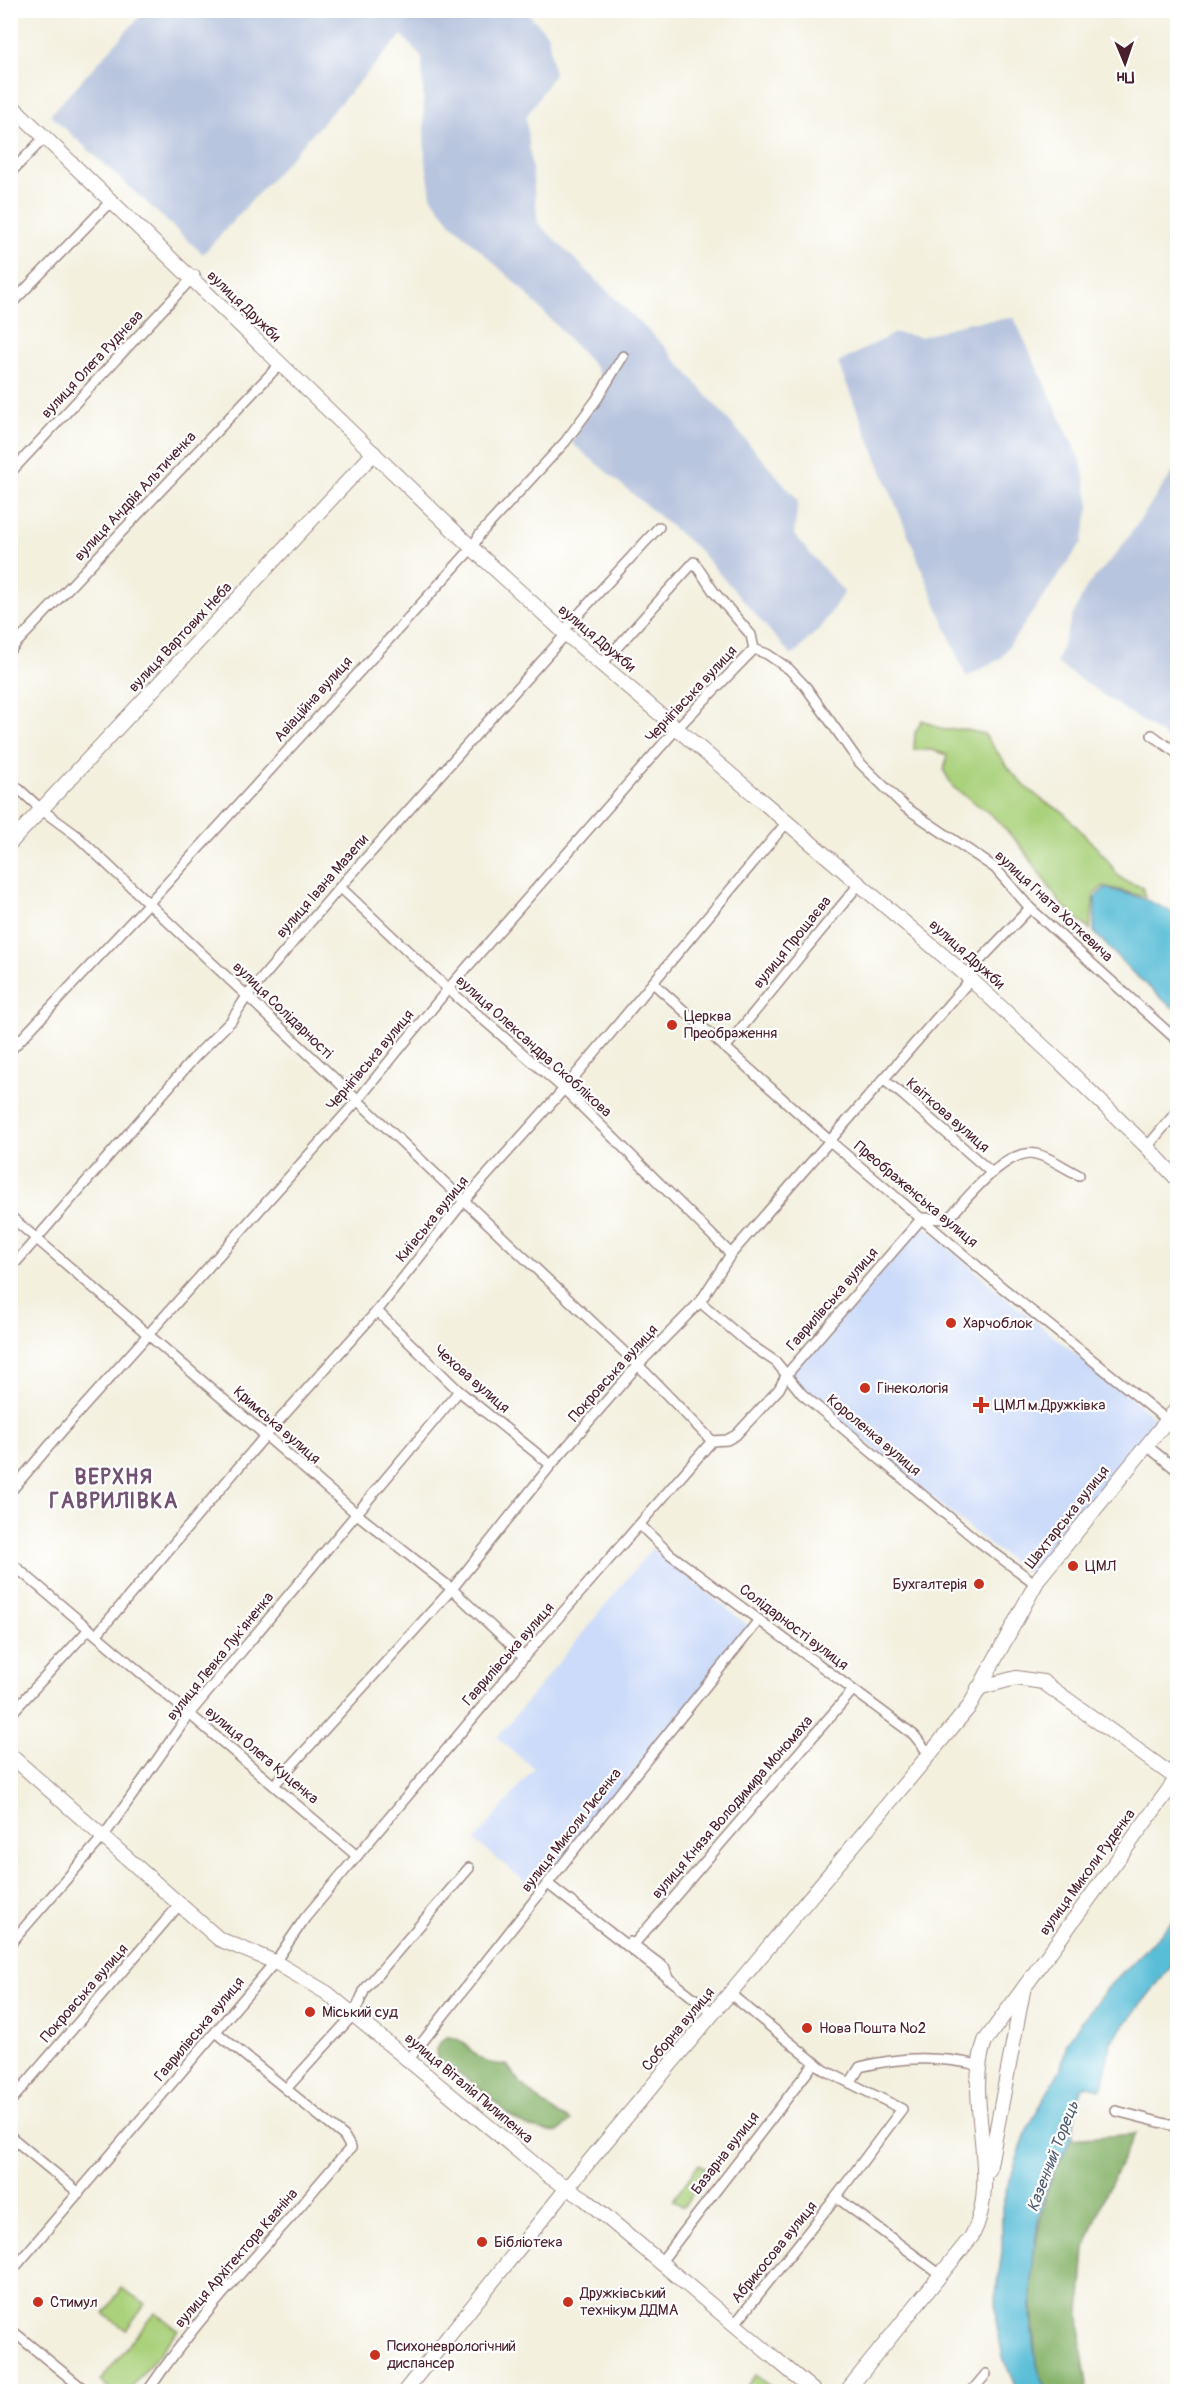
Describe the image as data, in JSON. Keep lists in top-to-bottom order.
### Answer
{
  "streets": {
    "street": [
      "вулиця Дружби",
      "вулиця Олега Руднєва",
      "вулиця Андрія Альтиченка",
      "вулиця Вартових Неба",
      "Чернігівська вулиця",
      "Авіаційна вулиця",
      "вулиця Івана Мазепи",
      "вулиця Гната Хоткевича",
      "вулиця Прощаєва",
      "вулиця Солідарності",
      "вулиця Олександра Скоблікова",
      "Квіткова вулиця",
      "Преображенська вулиця",
      "Київська вулиця",
      "Гаврилівська вулиця",
      "Покровська вулиця",
      "Чехова вулиця",
      "Кримська вулиця",
      "Короленка вулиця",
      "Шахтарська вулиця",
      "Солідарності вулиця",
      "вулиця Левка Лук'яненка",
      "вулиця Олега Куценка",
      "вулиця Князя Володимира Мономаха",
      "вулиця Миколи Лисенка",
      "вулиця Миколи Руденка",
      "Соборна вулиця",
      "вулиця Віталія Пилипенка",
      "Базарна вулиця",
      "Абрикосова вулиця",
      "вулиця Архітектора Кваніна"
    ]
  },
  "crossings": [
    ["вулиця Дружби", "вулиця Олега Руднєва"],
    ["вулиця Дружби", "вулиця Андрія Альтиченка"],
    ["вулиця Дружби", "вулиця Вартових Неба"],
    ["вулиця Дружби", "Чернігівська вулиця"],
    ["вулиця Дружби", "Авіаційна вулиця"],
    ["вулиця Дружби", "вулиця Івана Мазепи"],
    ["вулиця Дружби", "вулиця Прощаєва"],
    ["вулиця Дружби", "Київська вулиця"],
    ["вулиця Дружби", "Покровська вулиця"],
    ["вулиця Вартових Неба", "вулиця Солідарності"],
    ["Чернігівська вулиця", "вулиця Гната Хоткевича"],
    ["Чернігівська вулиця", "вулиця Солідарності"],
    ["Чернігівська вулиця", "вулиця Олександра Скоблікова"],
    ["Чернігівська вулиця", "Кримська вулиця"],
    ["Авіаційна вулиця", "вулиця Солідарності"],
    ["вулиця Івана Мазепи", "вулиця Солідарності"],
    ["вулиця Івана Мазепи", "вулиця Олександра Скоблікова"],
    ["вулиця Івана Мазепи", "Кримська вулиця"],
    ["вулиця Гната Хоткевича", "Покровська вулиця"],
    ["вулиця Прощаєва", "Преображенська вулиця"],
    ["вулиця Солідарності", "Київська вулиця"],
    ["вулиця Солідарності", "Гаврилівська вулиця"],
    ["вулиця Солідарності", "Покровська вулиця"],
    ["вулиця Олександра Скоблікова", "Київська вулиця"],
    ["вулиця Олександра Скоблікова", "Покровська вулиця"],
    ["Квіткова вулиця", "Покровська вулиця"],
    ["Преображенська вулиця", "Київська вулиця"],
    ["Преображенська вулиця", "Гаврилівська вулиця"],
    ["Преображенська вулиця", "Покровська вулиця"],
    ["Преображенська вулиця", "Шахтарська вулиця"],
    ["Київська вулиця", "Чехова вулиця"],
    ["Київська вулиця", "Кримська вулиця"],
    ["Київська вулиця", "вулиця Олега Куценка"],
    ["Гаврилівська вулиця", "Кримська вулиця"],
    ["Гаврилівська вулиця", "Короленка вулиця"],
    ["Гаврилівська вулиця", "Солідарності вулиця"],
    ["Гаврилівська вулиця", "вулиця Олега Куценка"],
    ["Гаврилівська вулиця", "вулиця Віталія Пилипенка"],
    ["Покровська вулиця", "Чехова вулиця"],
    ["Покровська вулиця", "Кримська вулиця"],
    ["Покровська вулиця", "Короленка вулиця"],
    ["Покровська вулиця", "вулиця Олега Куценка"],
    ["Покровська вулиця", "вулиця Віталія Пилипенка"],
    ["Чехова вулиця", "вулиця Левка Лук'яненка"],
    ["Кримська вулиця", "вулиця Левка Лук'яненка"],
    ["Короленка вулиця", "Шахтарська вулиця"],
    ["Шахтарська вулиця", "Соборна вулиця"],
    ["Солідарності вулиця", "вулиця Князя Володимира Мономаха"],
    ["Солідарності вулиця", "вулиця Миколи Лисенка"],
    ["Солідарності вулиця", "Соборна вулиця"],
    ["вулиця Левка Лук'яненка", "вулиця Олега Куценка"],
    ["вулиця Левка Лук'яненка", "вулиця Віталія Пилипенка"],
    ["вулиця Миколи Лисенка", "вулиця Віталія Пилипенка"],
    ["Соборна вулиця", "вулиця Віталія Пилипенка"],
    ["вулиця Віталія Пилипенка", "Базарна вулиця"],
    ["вулиця Віталія Пилипенка", "Абрикосова вулиця"]
  ],
  "districts": ["ВЕРХНЯ ГАВРИЛІВКА"],
  "water": ["Казенний Торець"],
  "places": {
    "other": [
      "Церква Преображення",
      "Харчоблок",
      "Гінекологія",
      "ЦМЛ",
      "Бухгалтерія",
      "Міський суд",
      "Нова Пошта №2",
      "Бібліотека",
      "Стимул",
      "Дружківський технікум ДДМА",
      "Психоневрологічний диспансер"
    ],
    "health": ["ЦМЛ м.Дружківка"]
  },
  "north": "bottom"
}
